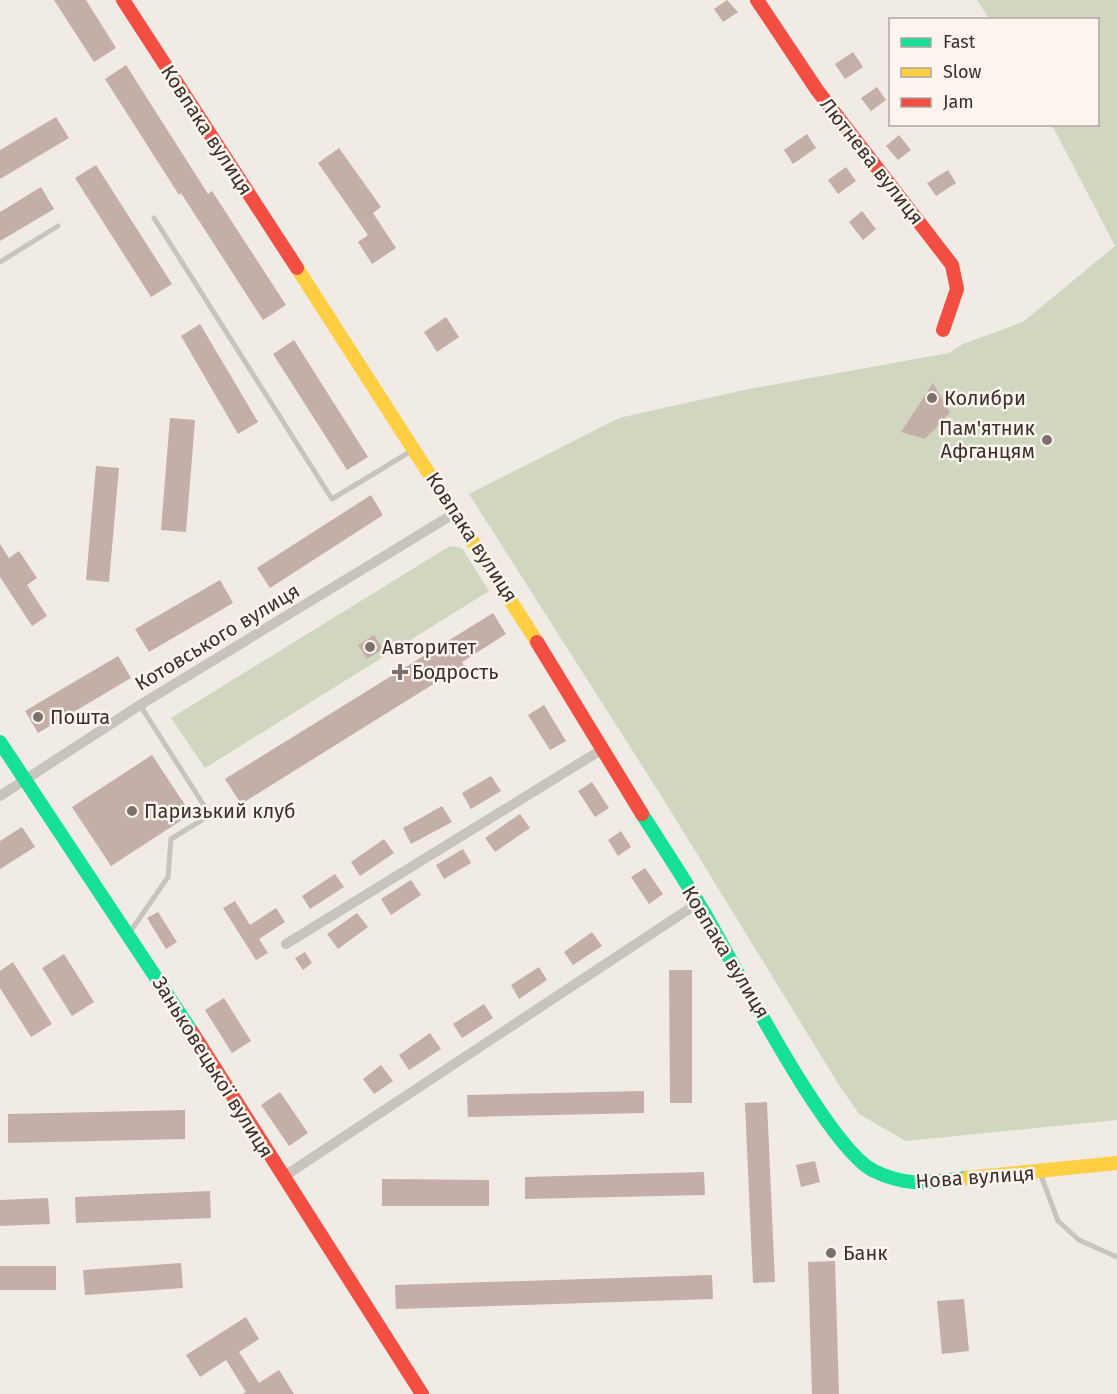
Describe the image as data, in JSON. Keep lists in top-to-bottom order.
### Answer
{
  "streets": {
    "street": [
      "Ковпака вулиця",
      "Лютнева вулиця",
      "Котовського вулиця",
      "Заньковецької вулиця",
      "Нова вулиця"
    ]
  },
  "crossings": [
    ["Ковпака вулиця", "Котовського вулиця"],
    ["Ковпака вулиця", "Нова вулиця"],
    ["Котовського вулиця", "Заньковецької вулиця"]
  ],
  "places": {
    "other": [
      "Колибри",
      "Пам'ятник Афганцям",
      "Авторитет",
      "Пошта",
      "Паризький клуб",
      "Банк"
    ],
    "health": ["Бодрость"]
  },
  "legend": ["Fast", "Slow", "Jam"]
}
